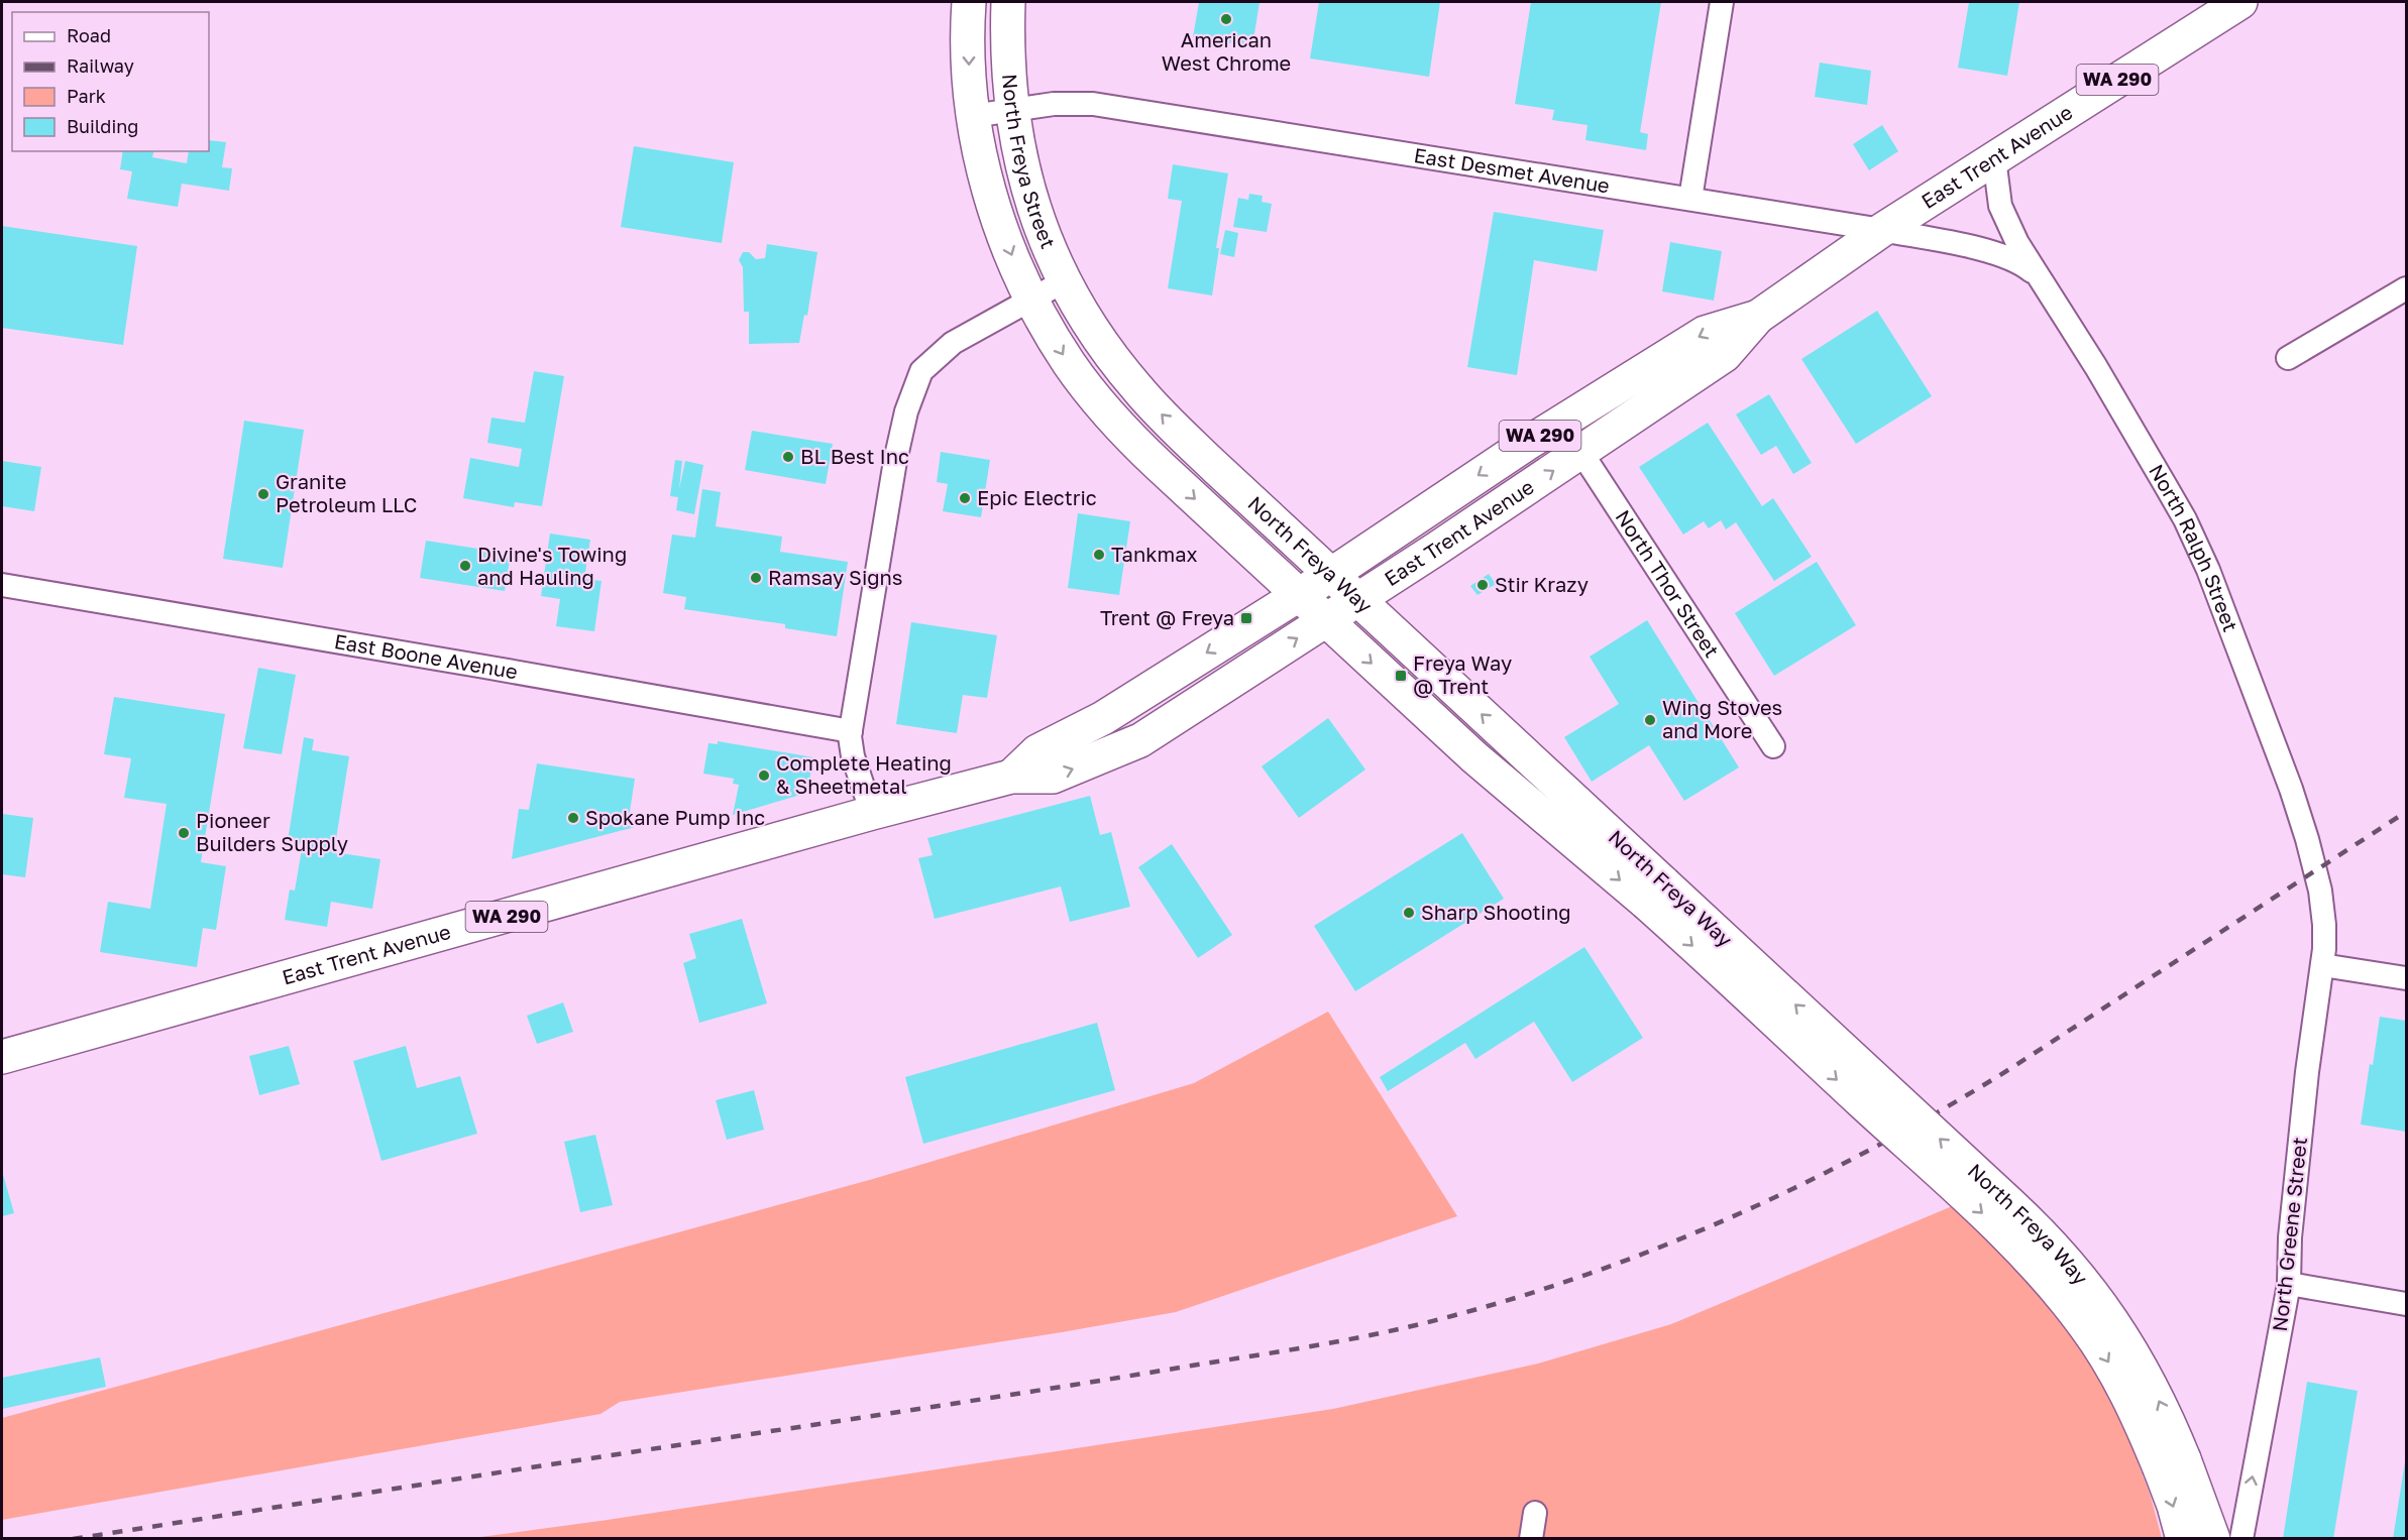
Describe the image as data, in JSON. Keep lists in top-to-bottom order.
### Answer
{
  "streets": {
    "main road": [
      "WA 290",
      "East Trent Avenue",
      "North Freya Street",
      "North Freya Way"
    ],
    "street": [
      "East Desmet Avenue",
      "North Ralph Street",
      "North Thor Street",
      "East Boone Avenue",
      "North Greene Street"
    ]
  },
  "crossings": [
    ["East Trent Avenue", "East Desmet Avenue"],
    ["East Trent Avenue", "North Ralph Street"],
    ["East Trent Avenue", "North Freya Way"],
    ["East Trent Avenue", "North Thor Street"],
    ["North Freya Street", "East Desmet Avenue"],
    ["North Freya Street", "North Freya Way"],
    ["East Desmet Avenue", "North Ralph Street"],
    ["North Ralph Street", "North Greene Street"]
  ],
  "one_way": ["North Greene Street"],
  "places": {
    "other": [
      "American West Chrome",
      "BL Best Inc",
      "Granite Petroleum LLC",
      "Epic Electric",
      "Tankmax",
      "Divine's Towing and Hauling",
      "Ramsay Signs",
      "Stir Krazy",
      "Wing Stoves and More",
      "Complete Heating & Sheetmetal",
      "Spokane Pump Inc",
      "Pioneer Builders Supply",
      "Sharp Shooting"
    ],
    "transit": ["Trent @ Freya", "Freya Way @ Trent"]
  },
  "legend": [
    "Road",
    "Railway",
    "Park",
    "Building"
  ]
}
